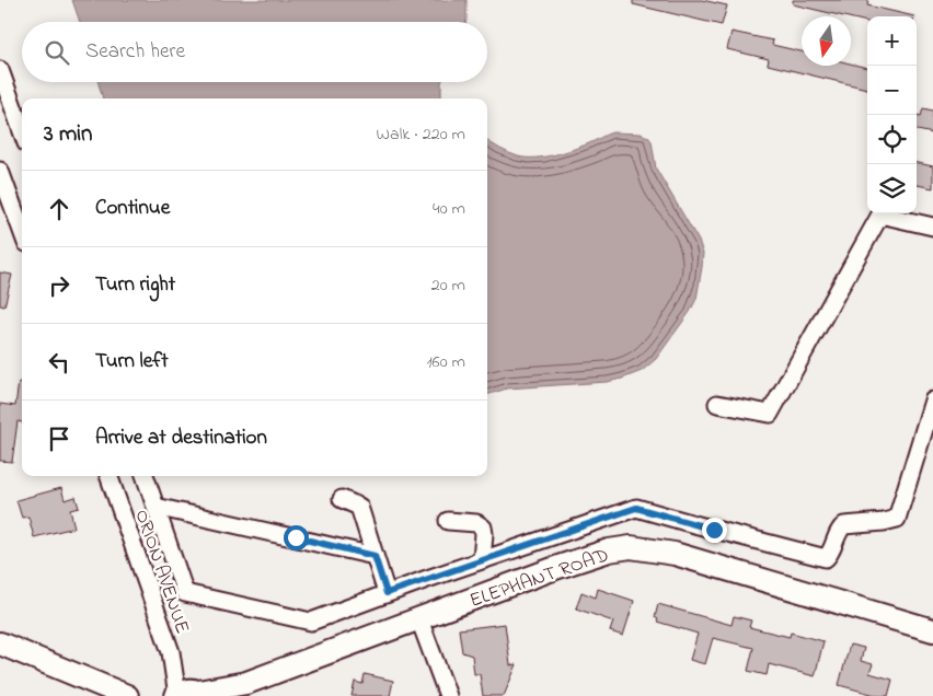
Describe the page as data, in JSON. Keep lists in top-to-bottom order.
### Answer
{
  "streets": {
    "street": ["ORION AVENUE", "ELEPHANT ROAD"]
  },
  "crossings": [
    ["ORION AVENUE", "ELEPHANT ROAD"]
  ],
  "north": "bottom",
  "page": {
    "map_buttons": ["+", "−"],
    "search": "Search here",
    "heading": ["3 min", "Walk · 220 m"],
    "list": [
      ["Continue", "40 m"],
      ["Turn right", "20 m"],
      ["Turn left", "160 m"],
      "Arrive at destination"
    ]
  }
}
